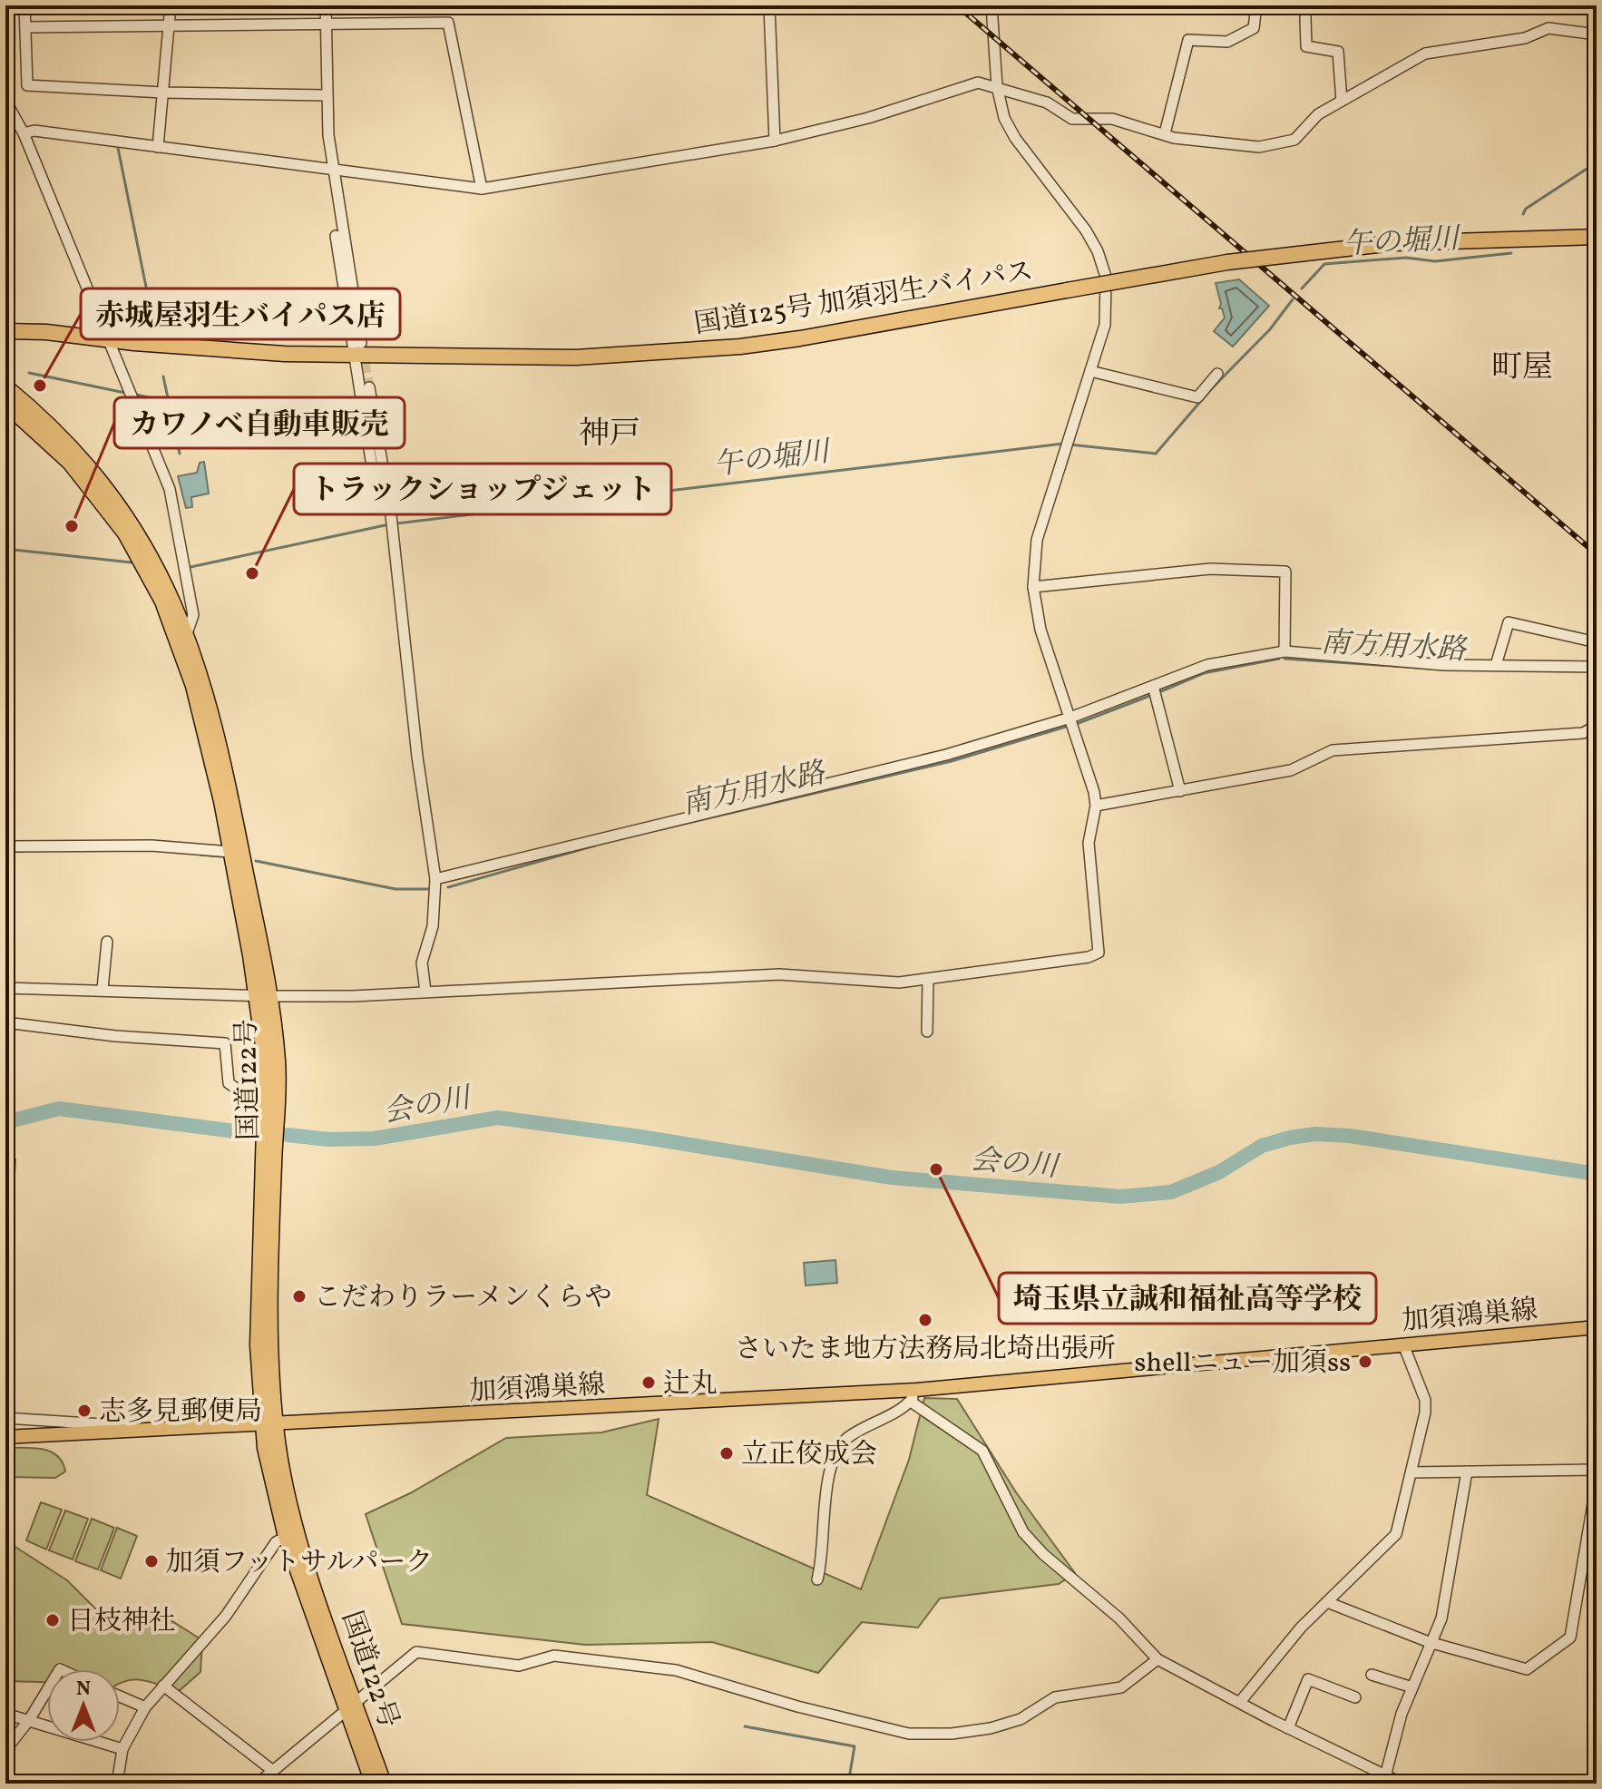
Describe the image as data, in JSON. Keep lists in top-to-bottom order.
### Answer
{
  "streets": {
    "highway": ["国道125号 加須羽生バイパス", "国道122号"],
    "main road": ["加須鴻巣線"]
  },
  "crossings": [
    ["国道122号", "加須鴻巣線"]
  ],
  "districts": ["町屋", "神戸"],
  "water": ["午の堀川", "南方用水路", "会の川"],
  "places": [
    "赤城屋羽生バイパス店",
    "カワノベ自動車販売",
    "トラックショップジェット",
    "埼玉県立誠和福祉高等学校",
    "こだわりラーメンくらや",
    "さいたま地方法務局北埼出張所",
    "shellニュー加須ss",
    "辻丸",
    "志多見郵便局",
    "立正佼成会",
    "加須フットサルパーク",
    "日枝神社"
  ],
  "north": "top"
}
